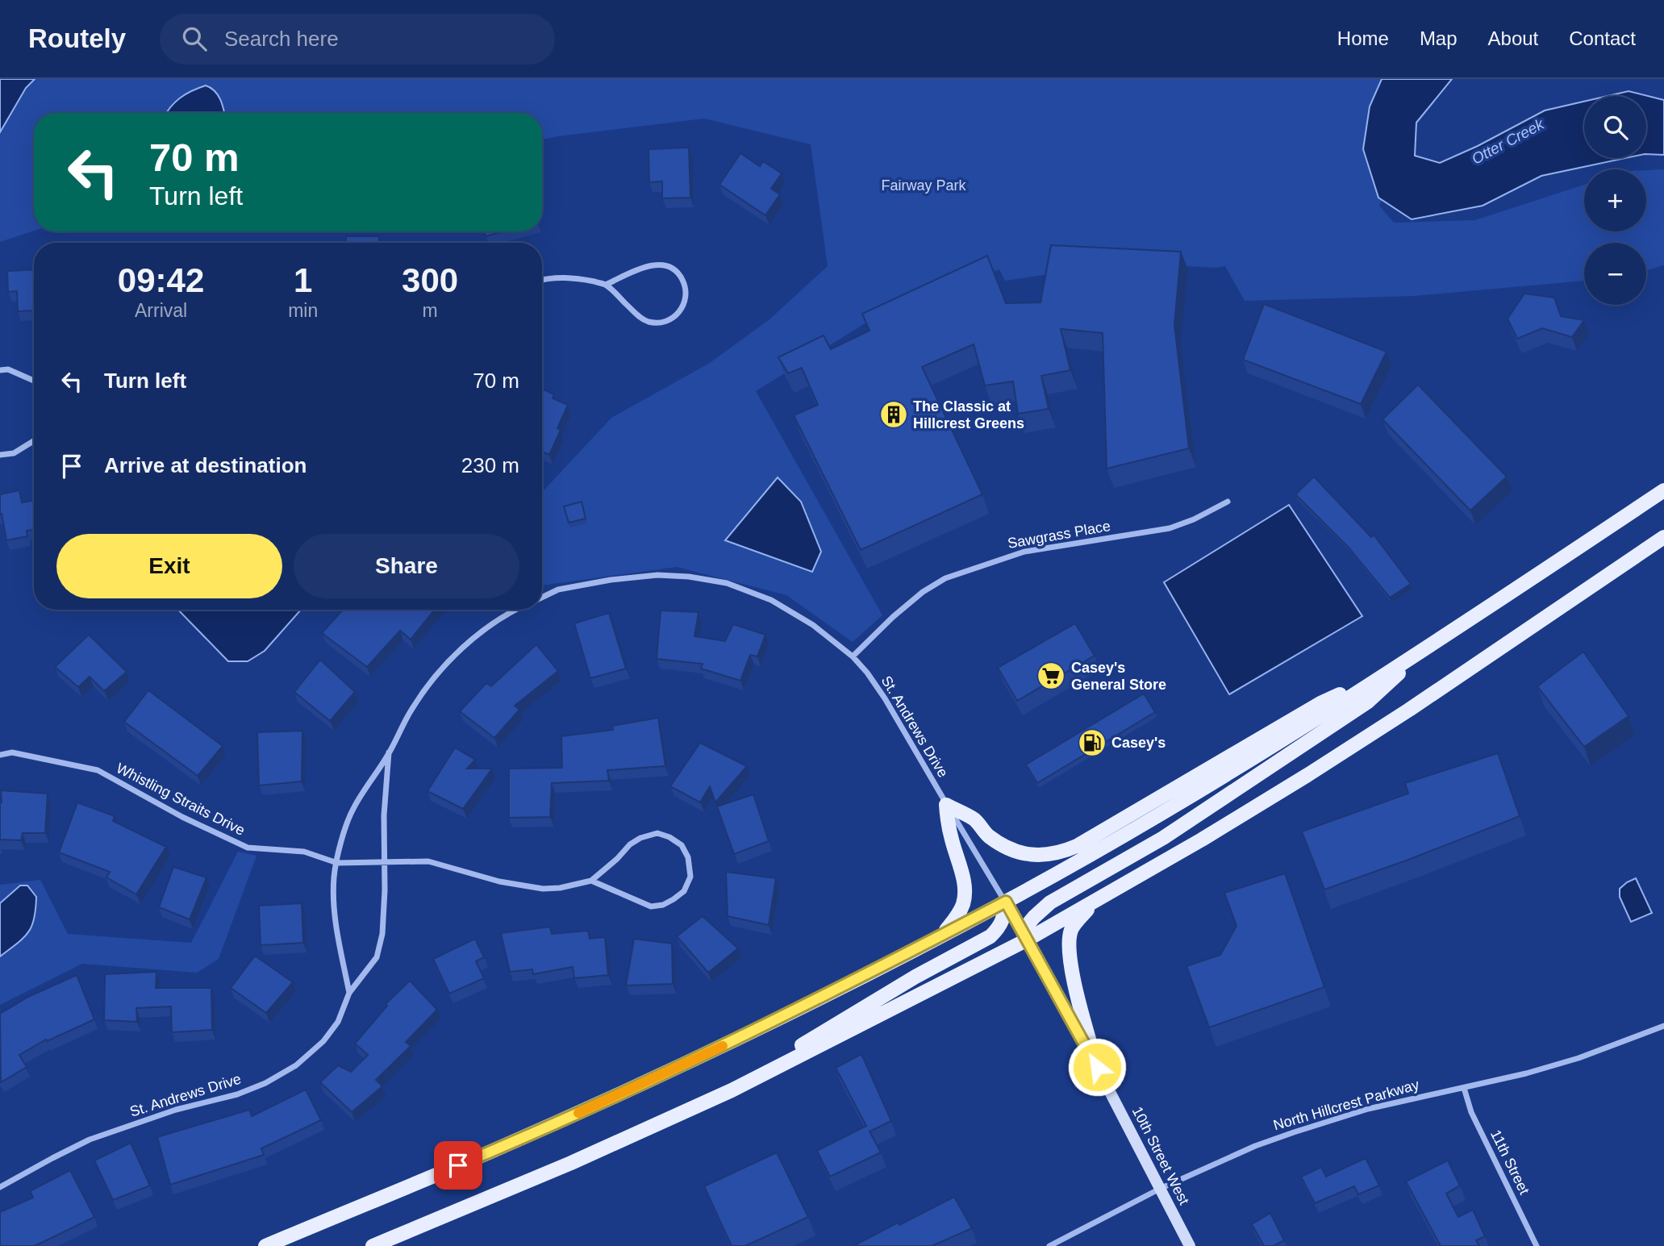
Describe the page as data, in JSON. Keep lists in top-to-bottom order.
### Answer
{
  "streets": {
    "street": [
      "Sawgrass Place",
      "St. Andrews Drive",
      "Whistling Straits Drive",
      "North Hillcrest Parkway",
      "10th Street West",
      "11th Street"
    ]
  },
  "crossings": [
    ["Sawgrass Place", "St. Andrews Drive"],
    ["St. Andrews Drive", "Whistling Straits Drive"],
    ["St. Andrews Drive", "10th Street West"],
    ["North Hillcrest Parkway", "10th Street West"],
    ["North Hillcrest Parkway", "11th Street"]
  ],
  "water": ["Otter Creek"],
  "parks": ["Fairway Park"],
  "places": {
    "building": ["The Classic at Hillcrest Greens"],
    "supermarket": ["Casey's General Store"],
    "fuel station": ["Casey's"]
  },
  "page": {
    "header": "Routely",
    "search": "Search here",
    "nav": [
      "Home",
      "Map",
      "About",
      "Contact"
    ],
    "map_buttons": ["+", "−"],
    "turn": ["70 m", "Turn left"],
    "eta": [
      "09:42",
      "Arrival",
      "1",
      "min",
      "300",
      "m"
    ],
    "list": [
      {
        "name": "Turn left",
        "value": "70 m"
      },
      {
        "name": "Arrive at destination",
        "value": "230 m"
      }
    ],
    "buttons": ["Exit", "Share"]
  }
}
